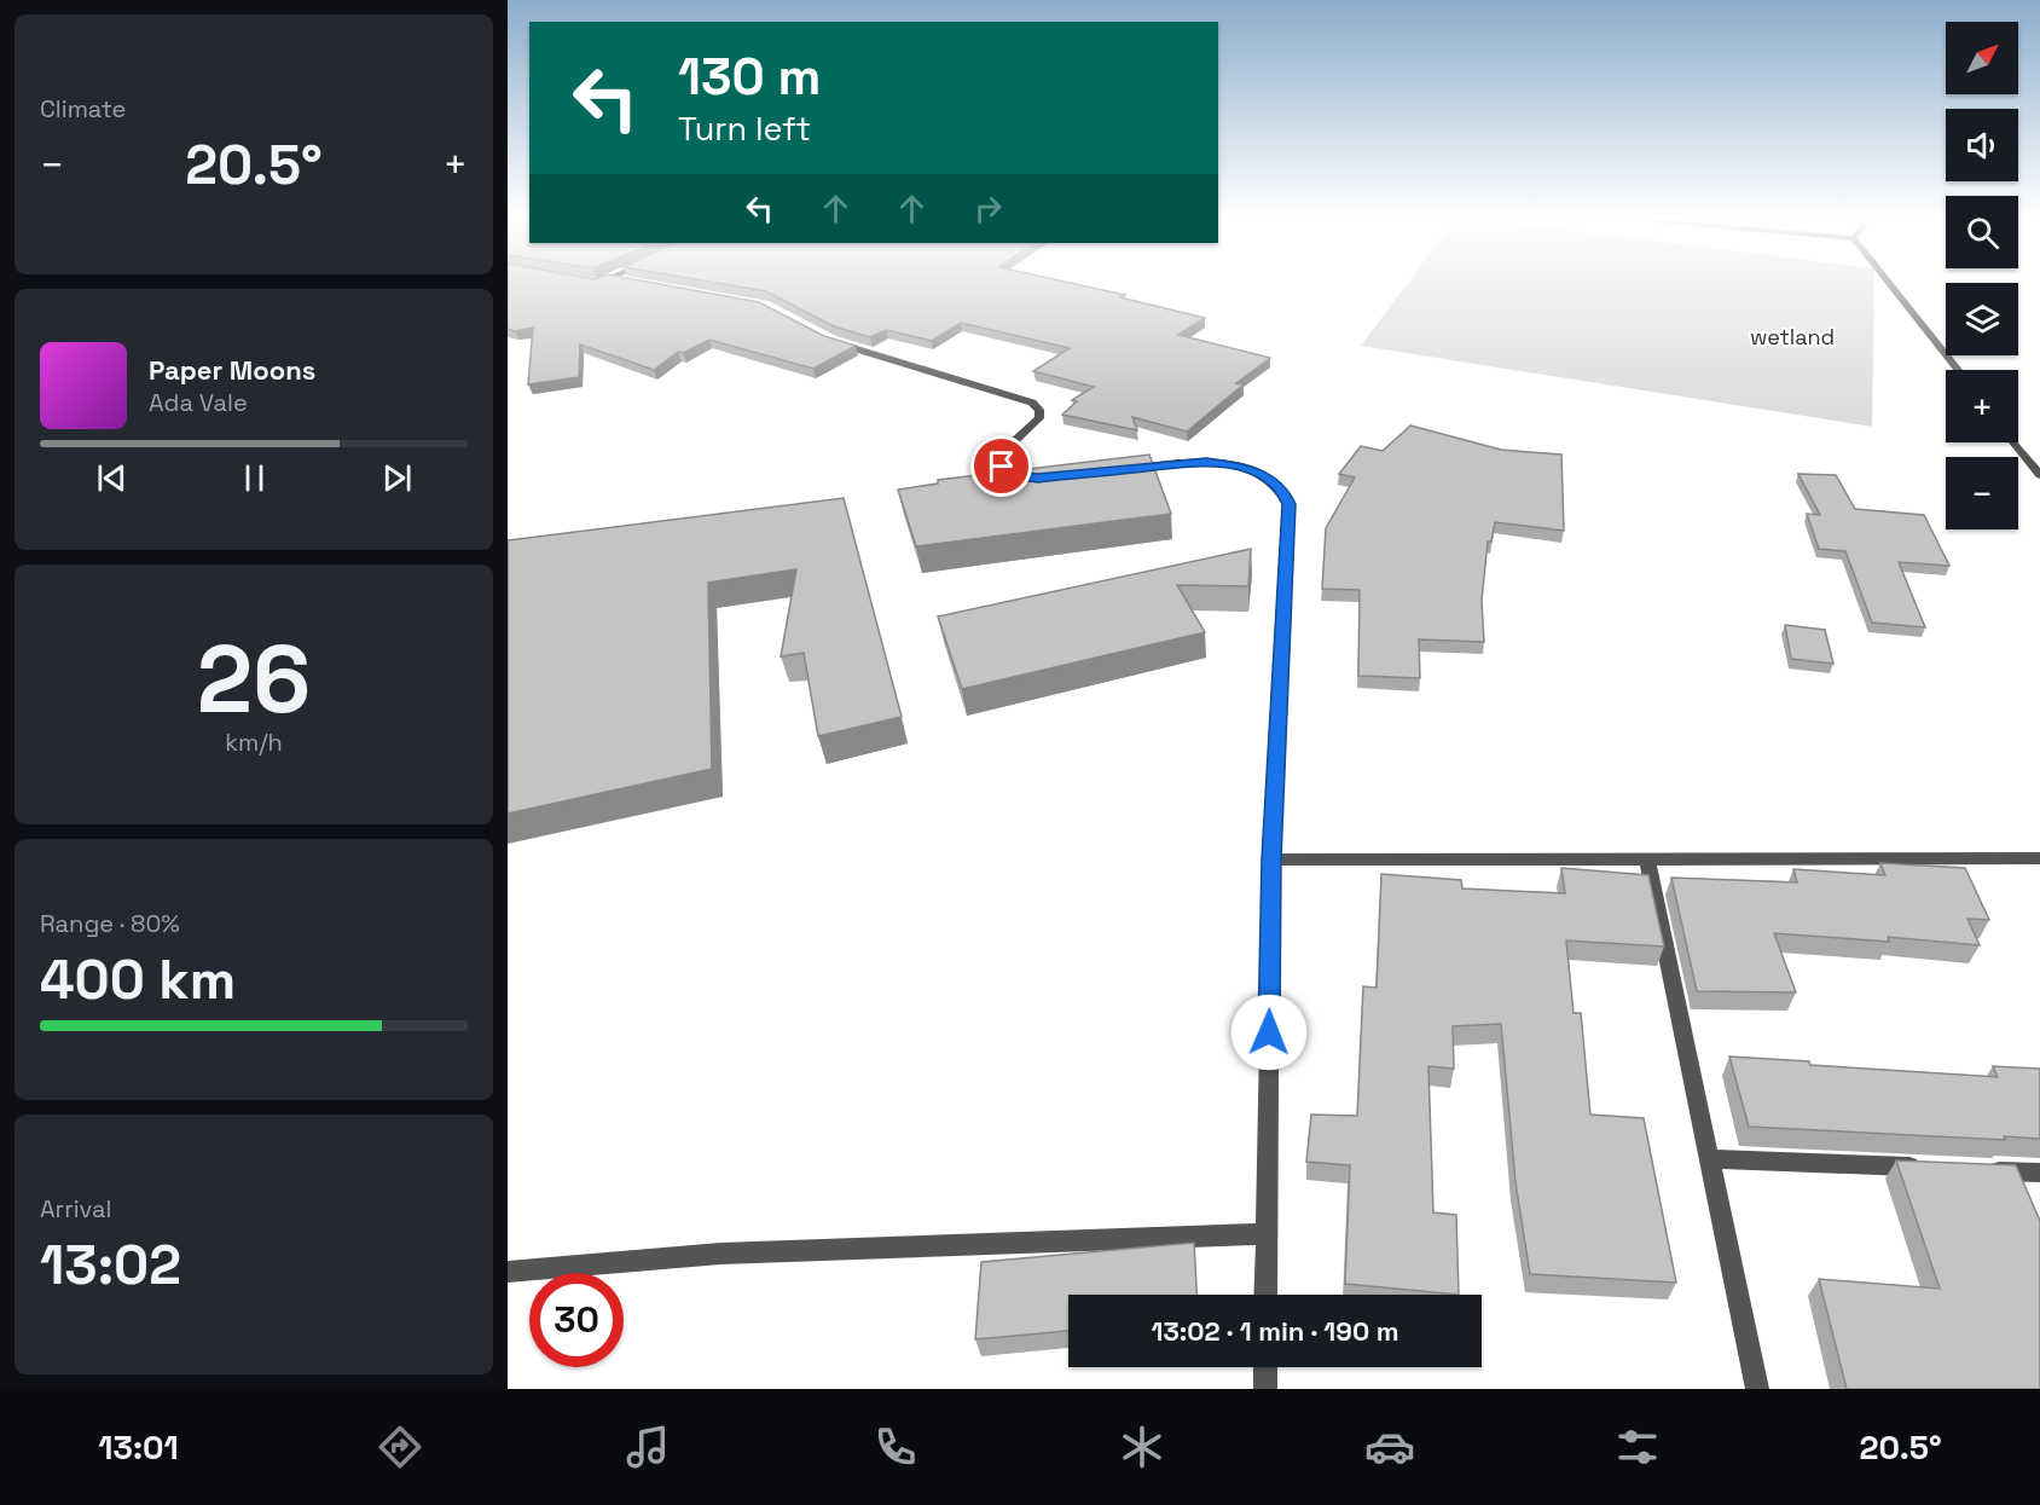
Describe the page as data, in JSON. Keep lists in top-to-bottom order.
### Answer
{
  "parks": ["wetland"],
  "north": "top right",
  "page": {
    "tile": [
      "Climate",
      ["26", "km/h"],
      ["Range · 80%", "400 km"],
      ["Arrival", "13:02"]
    ],
    "map_buttons": ["+", "−"],
    "turn": ["130 m", "Turn left"],
    "heat": ["−", "20.5°", "+"],
    "song": ["Paper Moons", "Ada Vale"],
    "limit": "30",
    "trip": "13:02 · 1 min · 190 m",
    "tabs": ["13:01", "20.5°"]
  }
}
